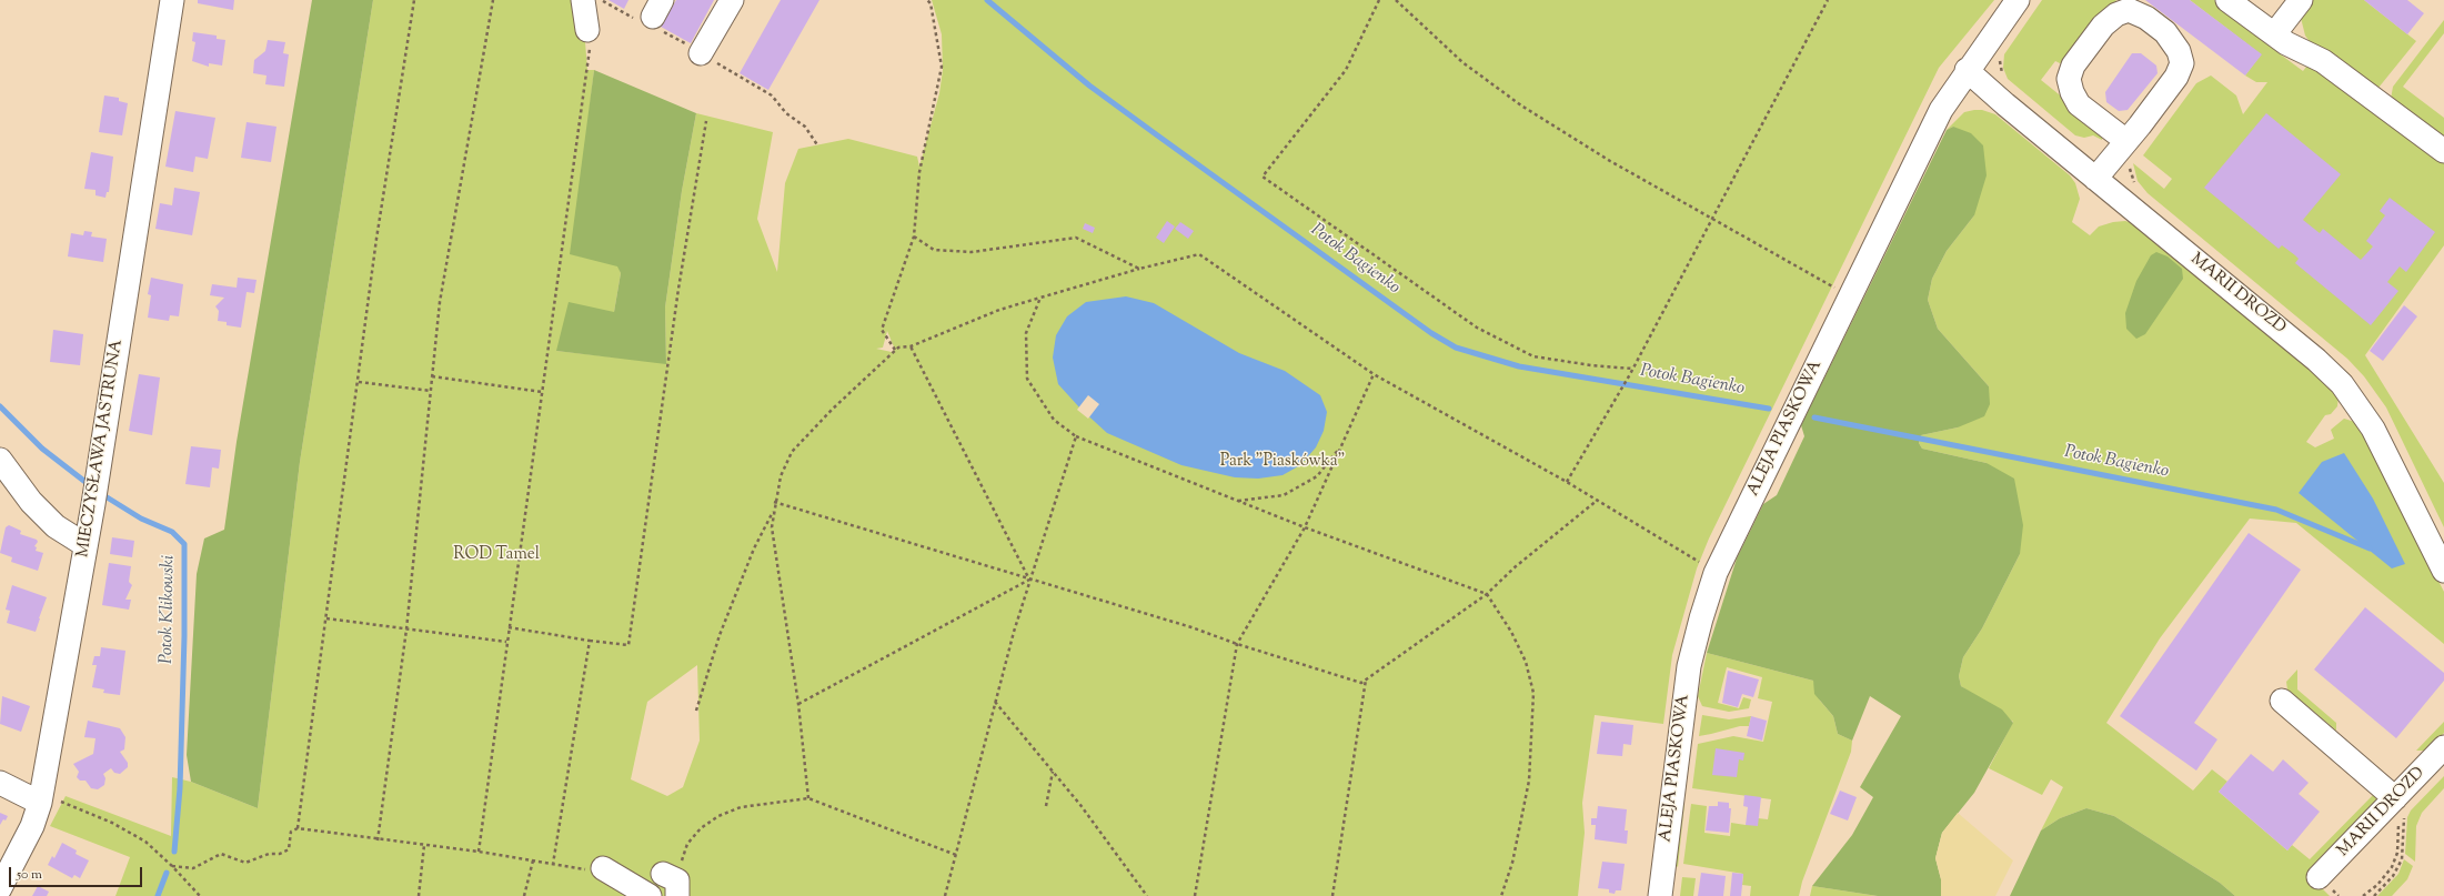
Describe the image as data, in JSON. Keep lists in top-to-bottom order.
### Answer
{
  "streets": {
    "street": ["MARII DROZD", "ALEJA PIASKOWA", "MIECZYSŁAWA JASTRUNA"]
  },
  "crossings": [
    ["MARII DROZD", "ALEJA PIASKOWA"]
  ],
  "water": ["Potok Bagienko", "Potok Klikowski"],
  "parks": ["Park \"Piaskówka\"", "ROD Tamel"],
  "scale_bar": "50 m"
}
